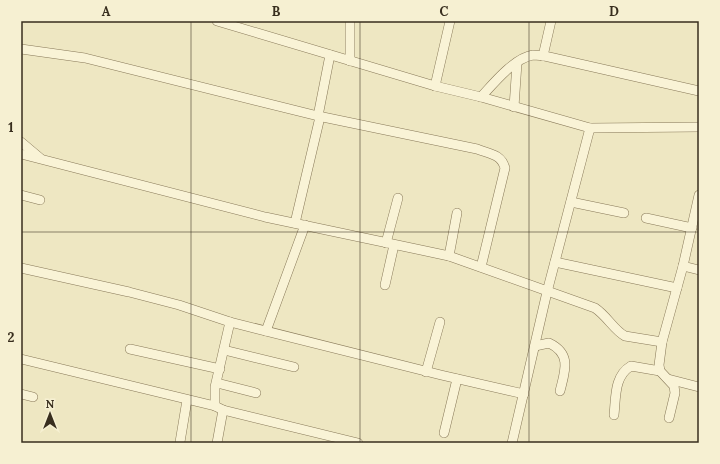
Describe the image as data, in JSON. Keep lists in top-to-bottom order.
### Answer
{
  "north": "top",
  "grid": {
    "columns": [
      "A",
      "B",
      "C",
      "D"
    ],
    "rows": ["1", "2"]
  }
}
